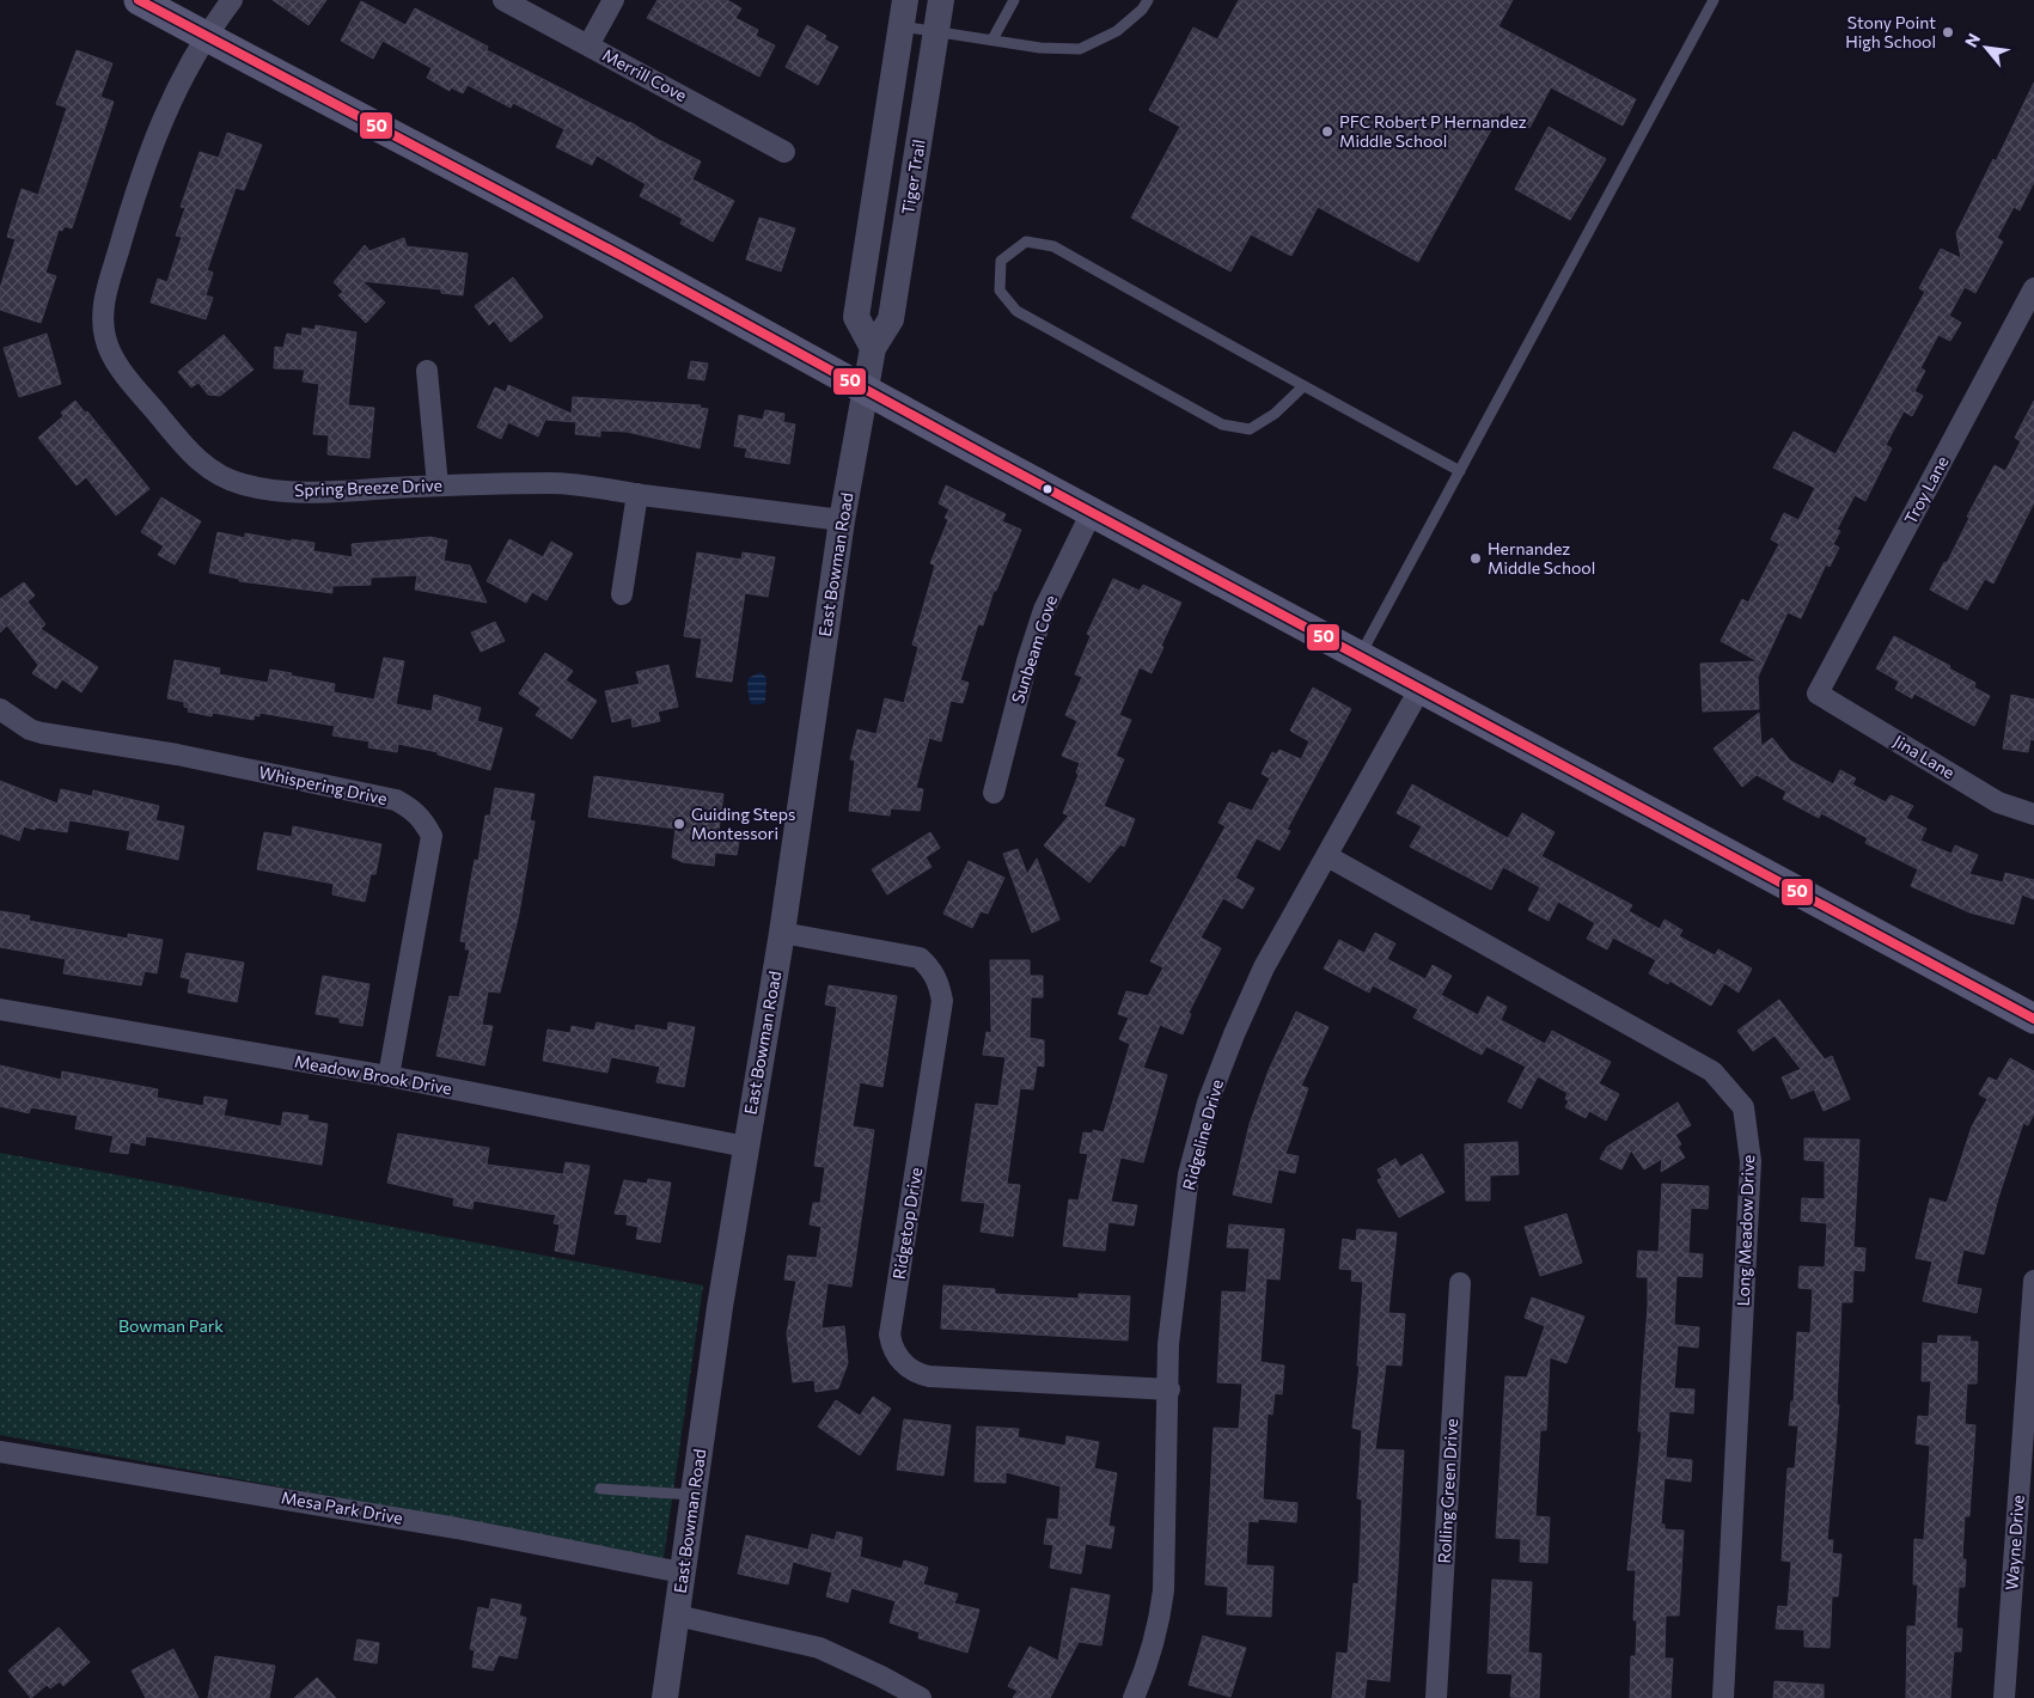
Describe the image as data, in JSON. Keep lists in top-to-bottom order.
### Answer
{
  "streets": {
    "street": [
      "Merrill Cove",
      "Tiger Trail",
      "Spring Breeze Drive",
      "Troy Lane",
      "East Bowman Road",
      "Sunbeam Cove",
      "Jina Lane",
      "Whispering Drive",
      "Meadow Brook Drive",
      "Ridgeline Drive",
      "Ridgetop Drive",
      "Long Meadow Drive",
      "Rolling Green Drive",
      "Mesa Park Drive",
      "Wayne Drive"
    ]
  },
  "crossings": [
    ["Tiger Trail", "East Bowman Road"],
    ["Spring Breeze Drive", "East Bowman Road"],
    ["Troy Lane", "Jina Lane"],
    ["East Bowman Road", "Meadow Brook Drive"],
    ["East Bowman Road", "Ridgetop Drive"],
    ["East Bowman Road", "Mesa Park Drive"],
    ["Whispering Drive", "Meadow Brook Drive"],
    ["Ridgeline Drive", "Ridgetop Drive"],
    ["Ridgeline Drive", "Long Meadow Drive"]
  ],
  "parks": ["Bowman Park"],
  "places": [
    "Stony Point High School",
    "PFC Robert P Hernandez Middle School",
    "Hernandez Middle School",
    "Guiding Steps Montessori"
  ],
  "lines": ["transit line 50"],
  "north": "top left"
}
